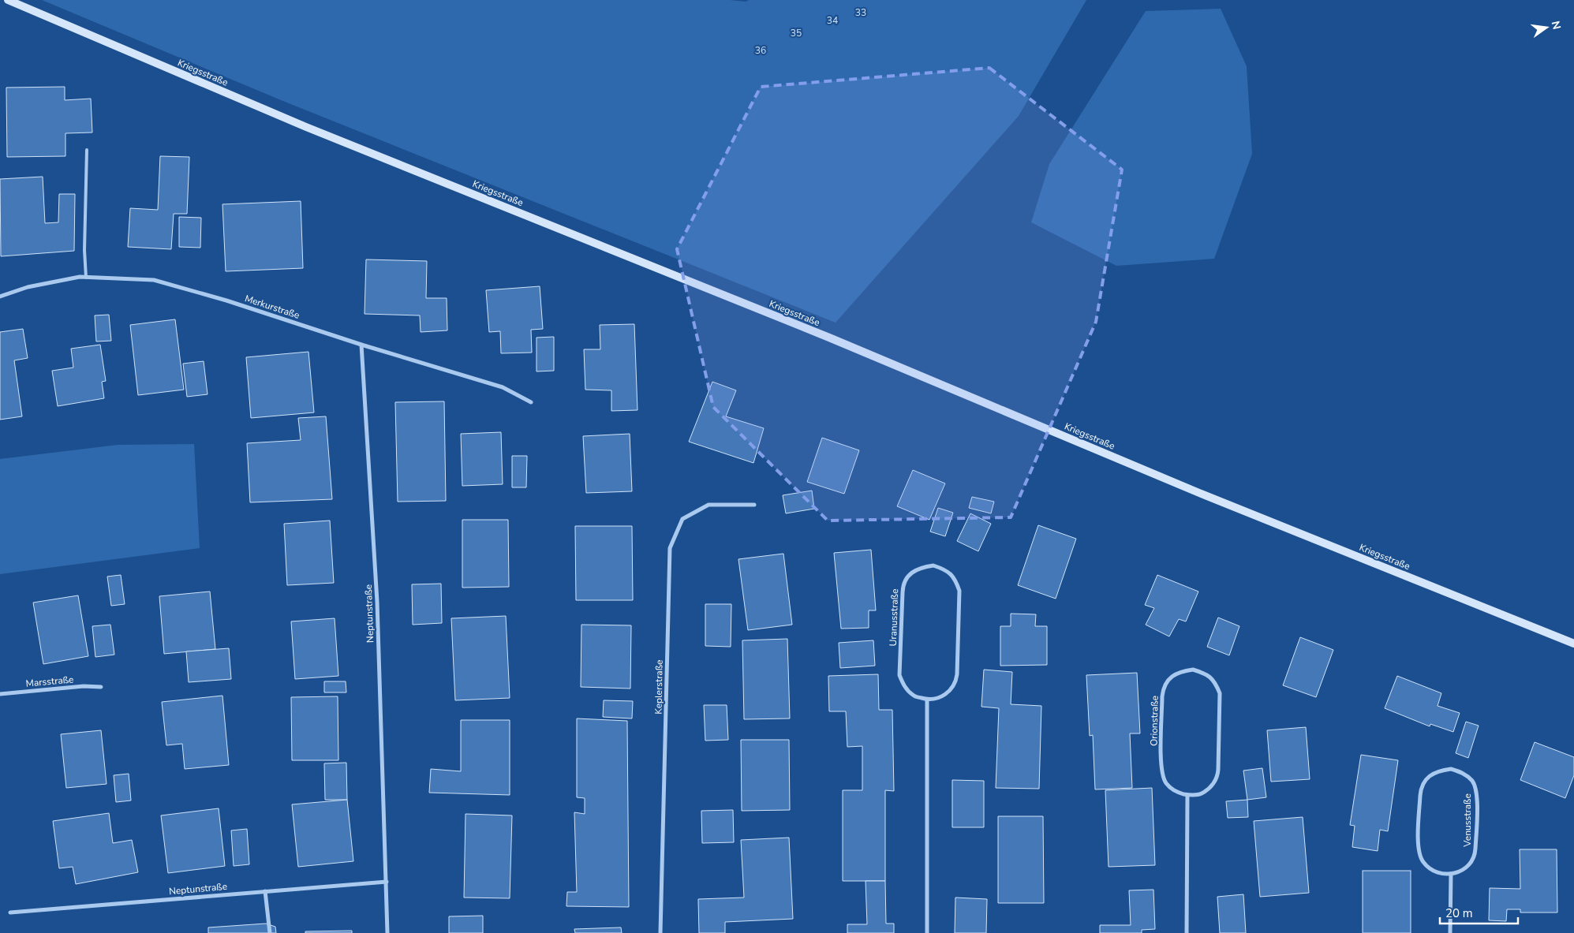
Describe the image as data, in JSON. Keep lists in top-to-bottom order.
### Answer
{
  "streets": {
    "main road": ["Kriegsstraße"],
    "street": [
      "Merkurstraße",
      "Neptunstraße",
      "Uranusstraße",
      "Marsstraße",
      "Keplerstraße",
      "Orionstraße",
      "Venusstraße"
    ]
  },
  "crossings": [
    ["Merkurstraße", "Neptunstraße"]
  ],
  "parks": [
    "33",
    "34",
    "35",
    "36"
  ],
  "scale_bar": "20 m",
  "north": "right"
}
